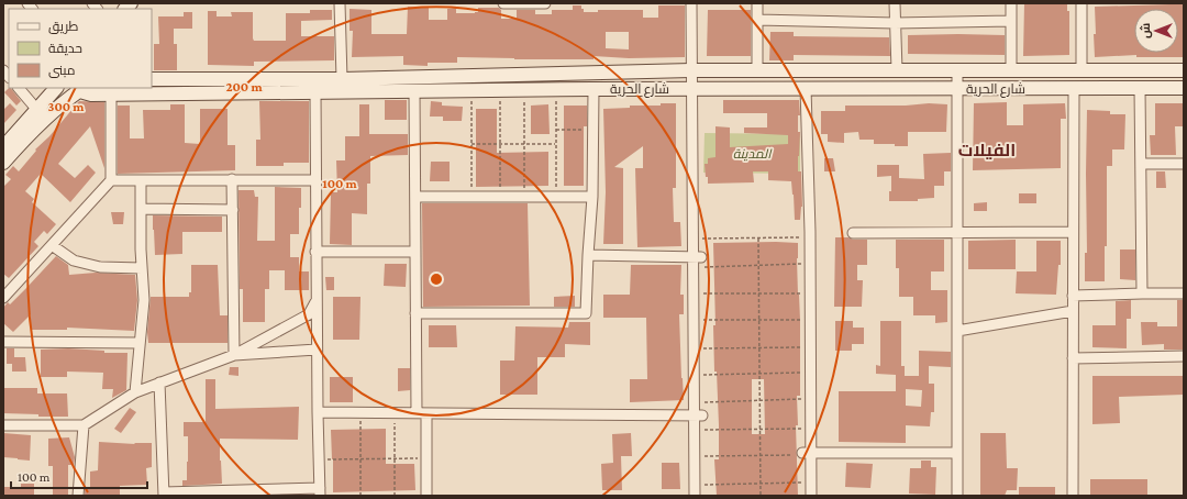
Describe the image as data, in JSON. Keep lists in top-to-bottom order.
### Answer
{
  "streets": {
    "main road": ["شارع الحرية"]
  },
  "districts": ["الفيلات"],
  "parks": ["المدينة"],
  "legend": ["طريق", "حديقة", "مبنى"],
  "scale_bar": "100 m",
  "north": "left",
  "rings": ["200 m", "300 m", "100 m"]
}
